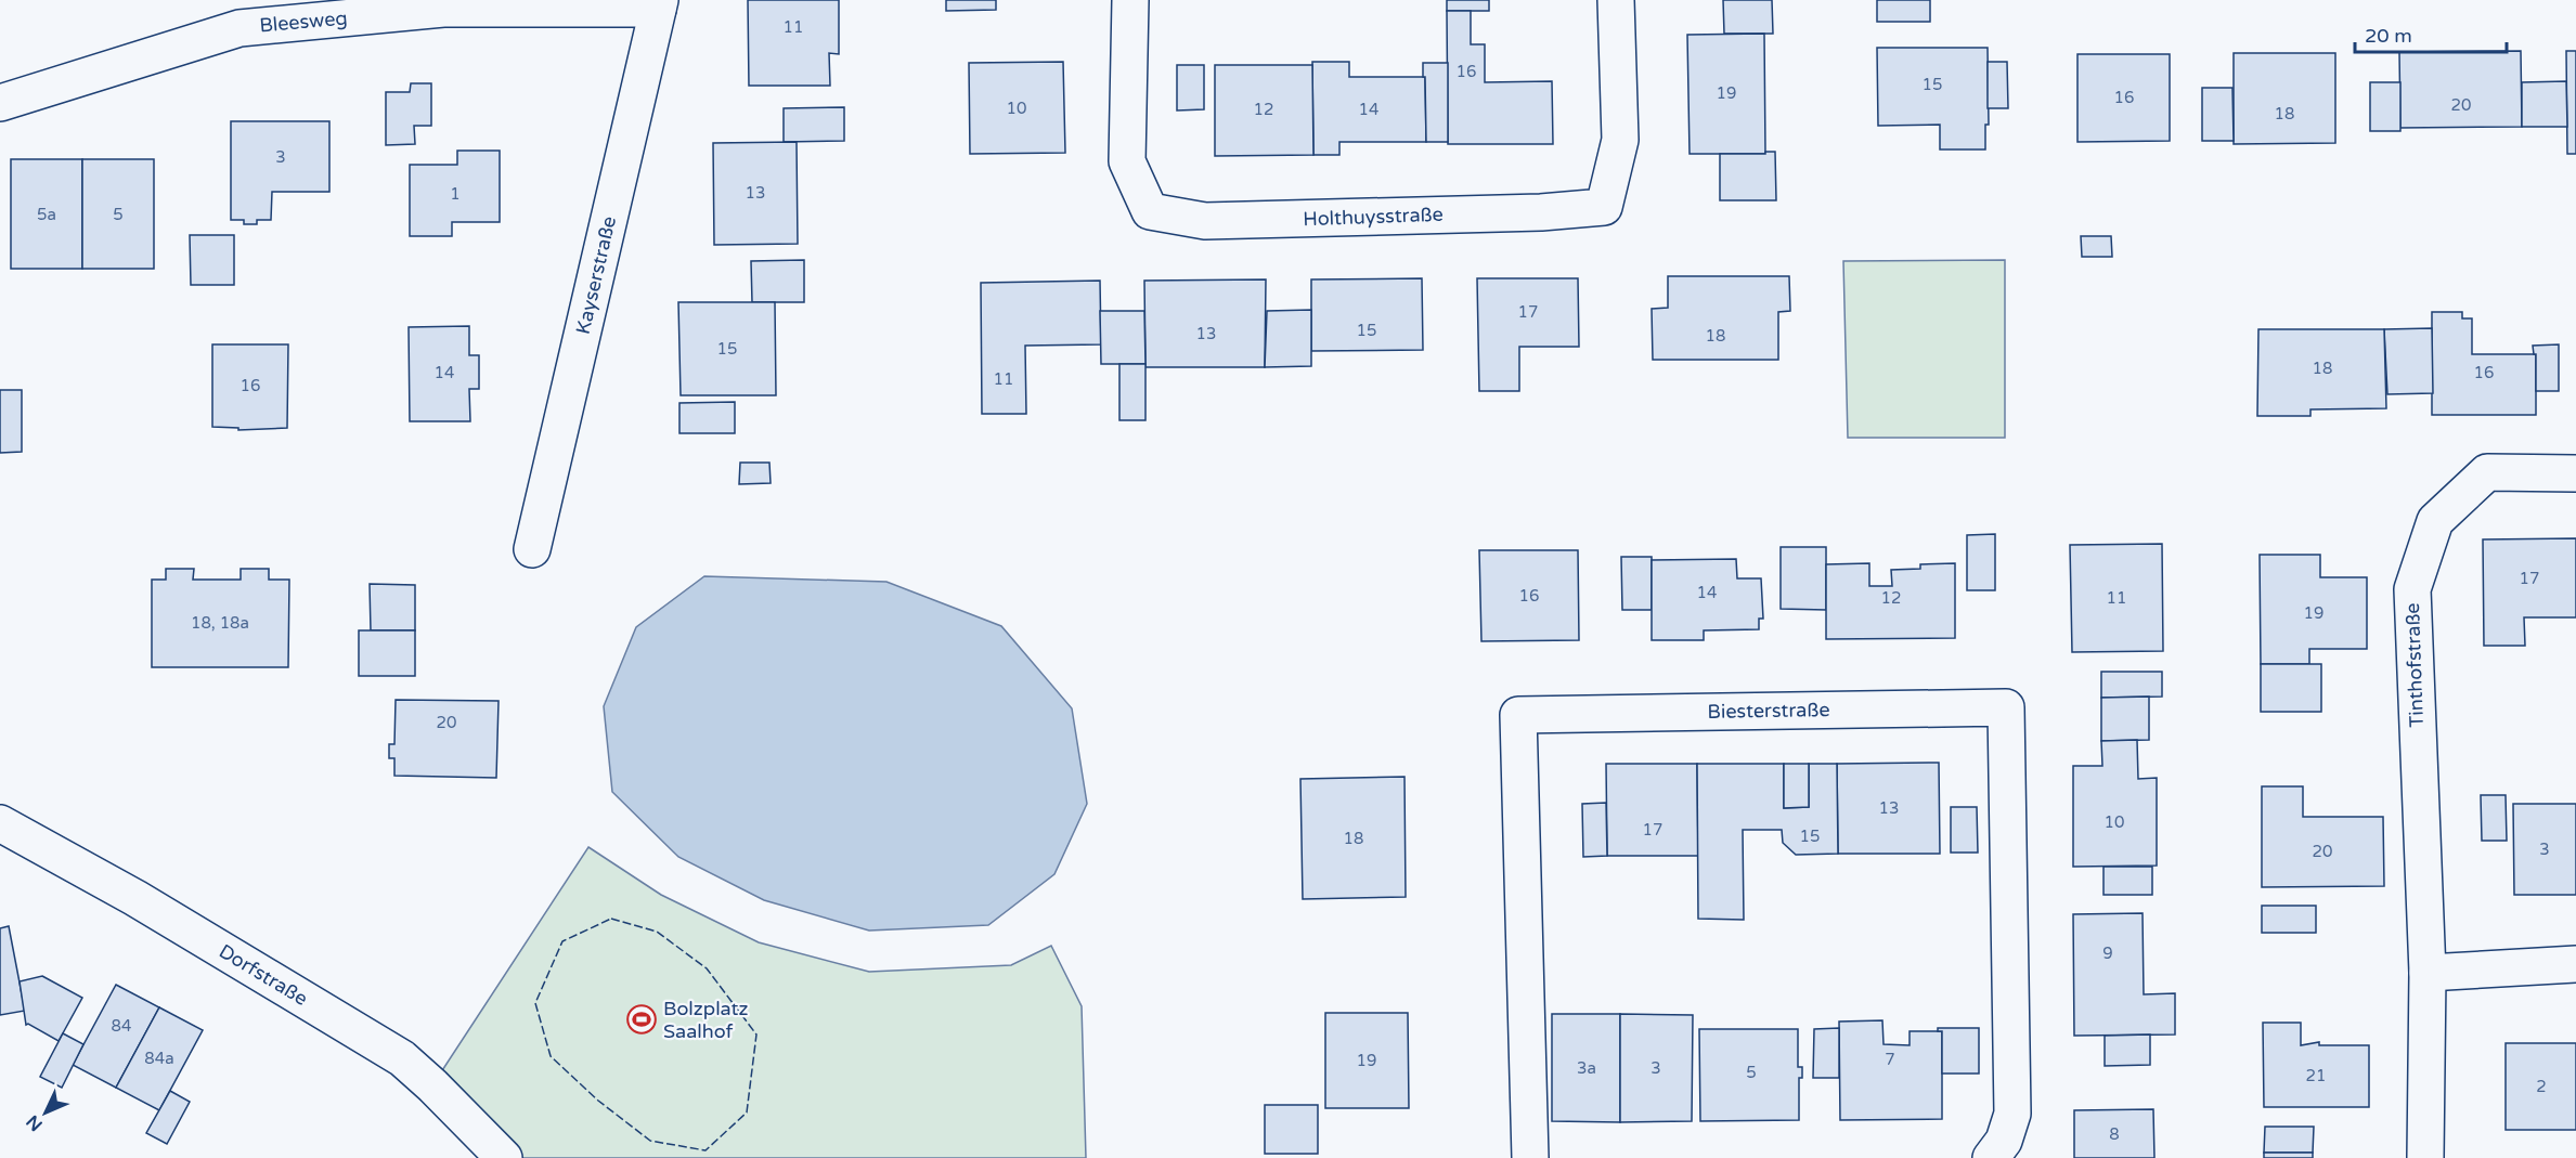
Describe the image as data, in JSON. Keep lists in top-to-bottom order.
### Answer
{
  "streets": {
    "street": [
      "Bleesweg",
      "Holthuysstraße",
      "Kayserstraße",
      "Tinthofstraße",
      "Biesterstraße",
      "Dorfstraße"
    ]
  },
  "crossings": [
    ["Bleesweg", "Kayserstraße"]
  ],
  "places": {
    "sports": ["Bolzplatz Saalhof"]
  },
  "house_numbers": [
    "11",
    "16",
    "15",
    "19",
    "16",
    "20",
    "10",
    "12",
    "14",
    "18",
    "3",
    "13",
    "1",
    "5a",
    "5",
    "17",
    "15",
    "13",
    "18",
    "15",
    "18",
    "14",
    "16",
    "11",
    "16",
    "17",
    "14",
    "16",
    "12",
    "11",
    "19",
    "18, 18a",
    "20",
    "13",
    "10",
    "17",
    "15",
    "18",
    "3",
    "20",
    "9",
    "84",
    "84a",
    "7",
    "19",
    "3a",
    "3",
    "5",
    "21",
    "2",
    "8"
  ],
  "scale_bar": "20 m",
  "north": "bottom left"
}
